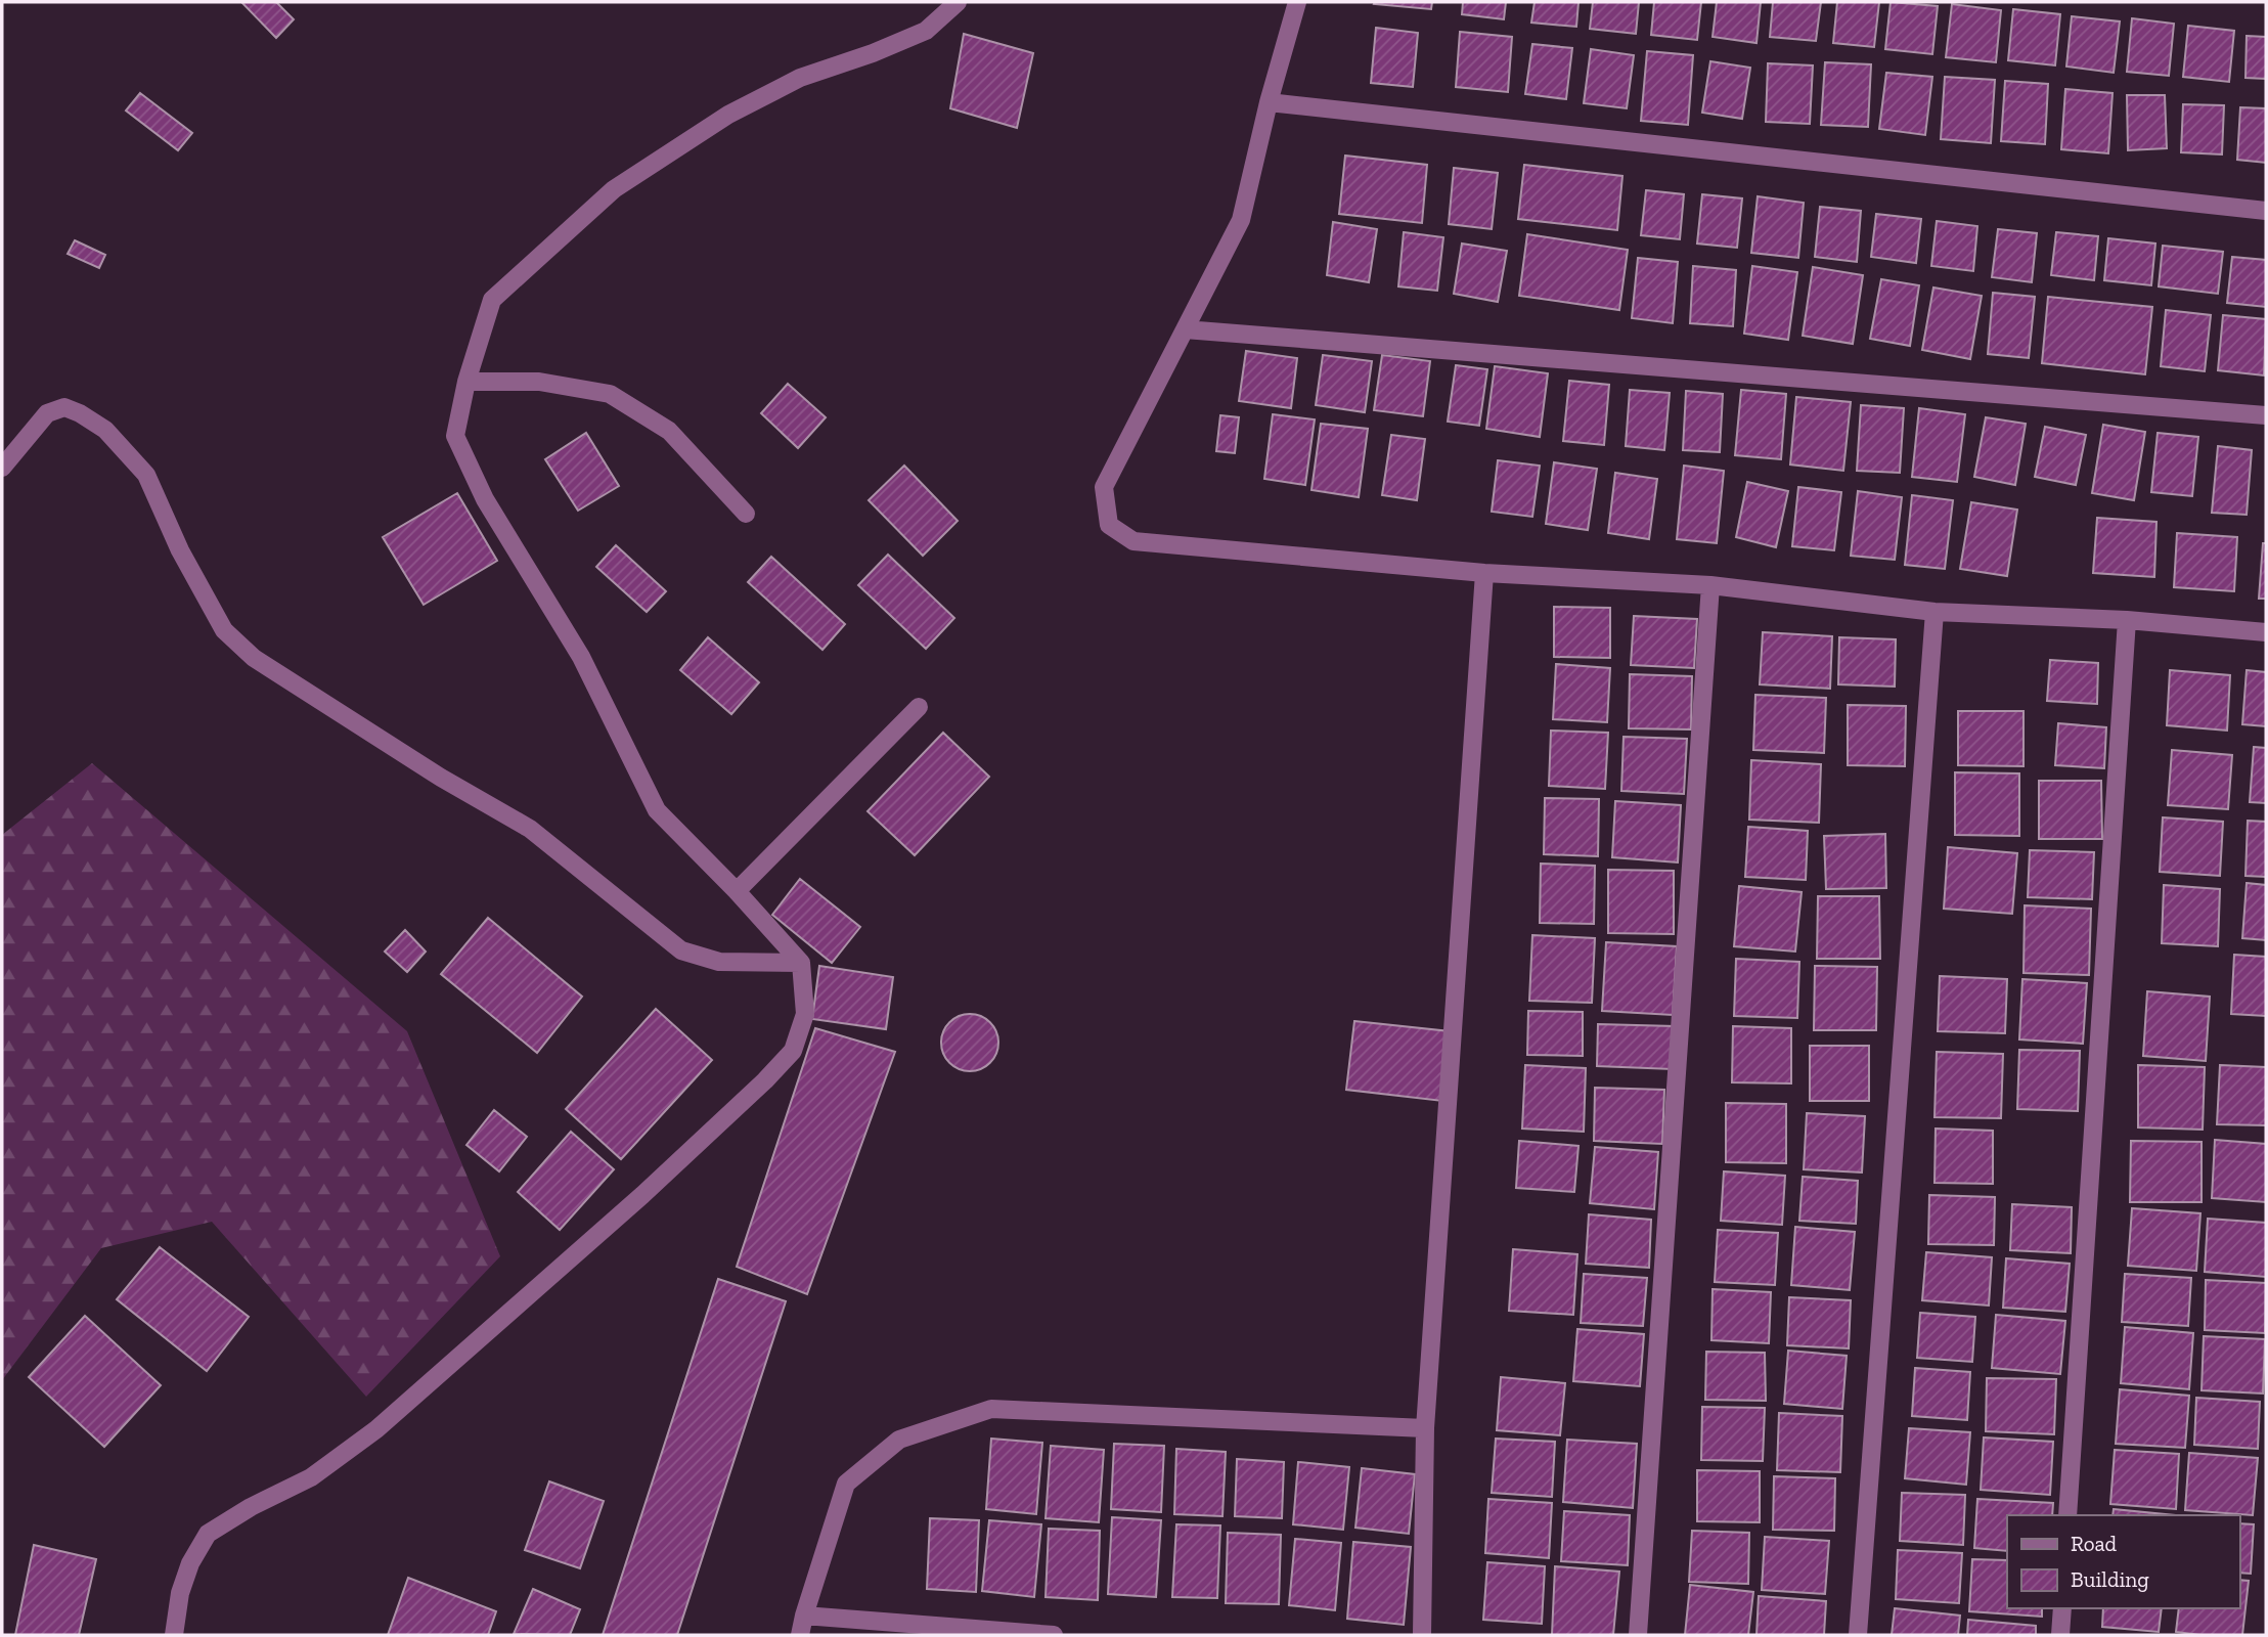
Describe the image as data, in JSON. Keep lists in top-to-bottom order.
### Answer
{
  "legend": ["Road", "Building"]
}
